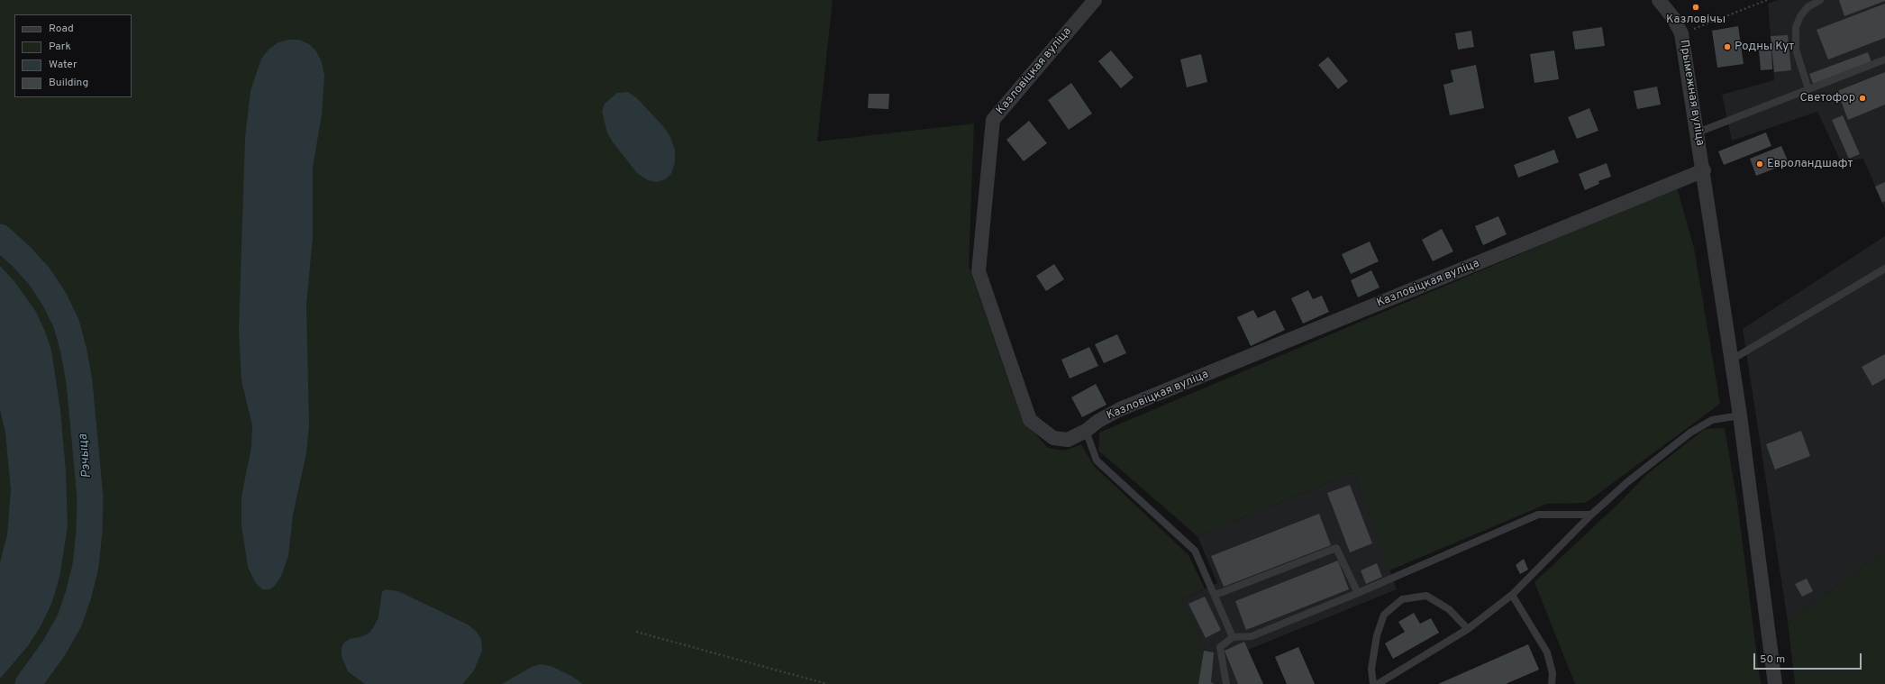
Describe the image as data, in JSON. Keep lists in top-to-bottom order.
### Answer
{
  "streets": {
    "street": ["Казловіцкая вуліца", "Прымежная вуліца"]
  },
  "crossings": [
    ["Казловіцкая вуліца", "Прымежная вуліца"]
  ],
  "water": ["Рэчыца"],
  "places": [
    "Казловічы",
    "Родны Кут",
    "Светофор",
    "Евроландшафт"
  ],
  "legend": [
    "Road",
    "Park",
    "Water",
    "Building"
  ],
  "scale_bar": "50 m"
}
